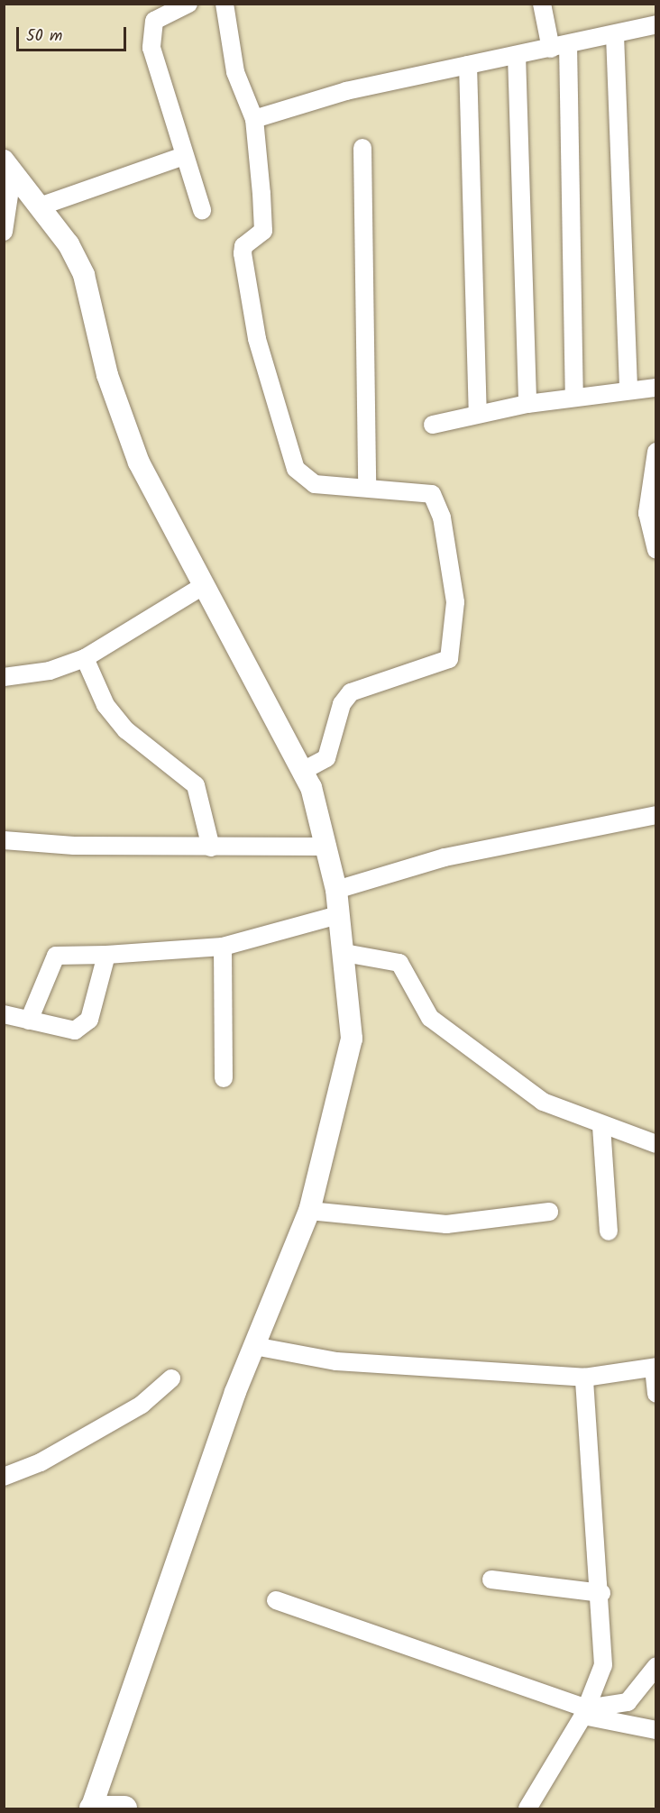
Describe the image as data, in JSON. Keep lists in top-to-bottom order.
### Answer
{
  "scale_bar": "50 m"
}
